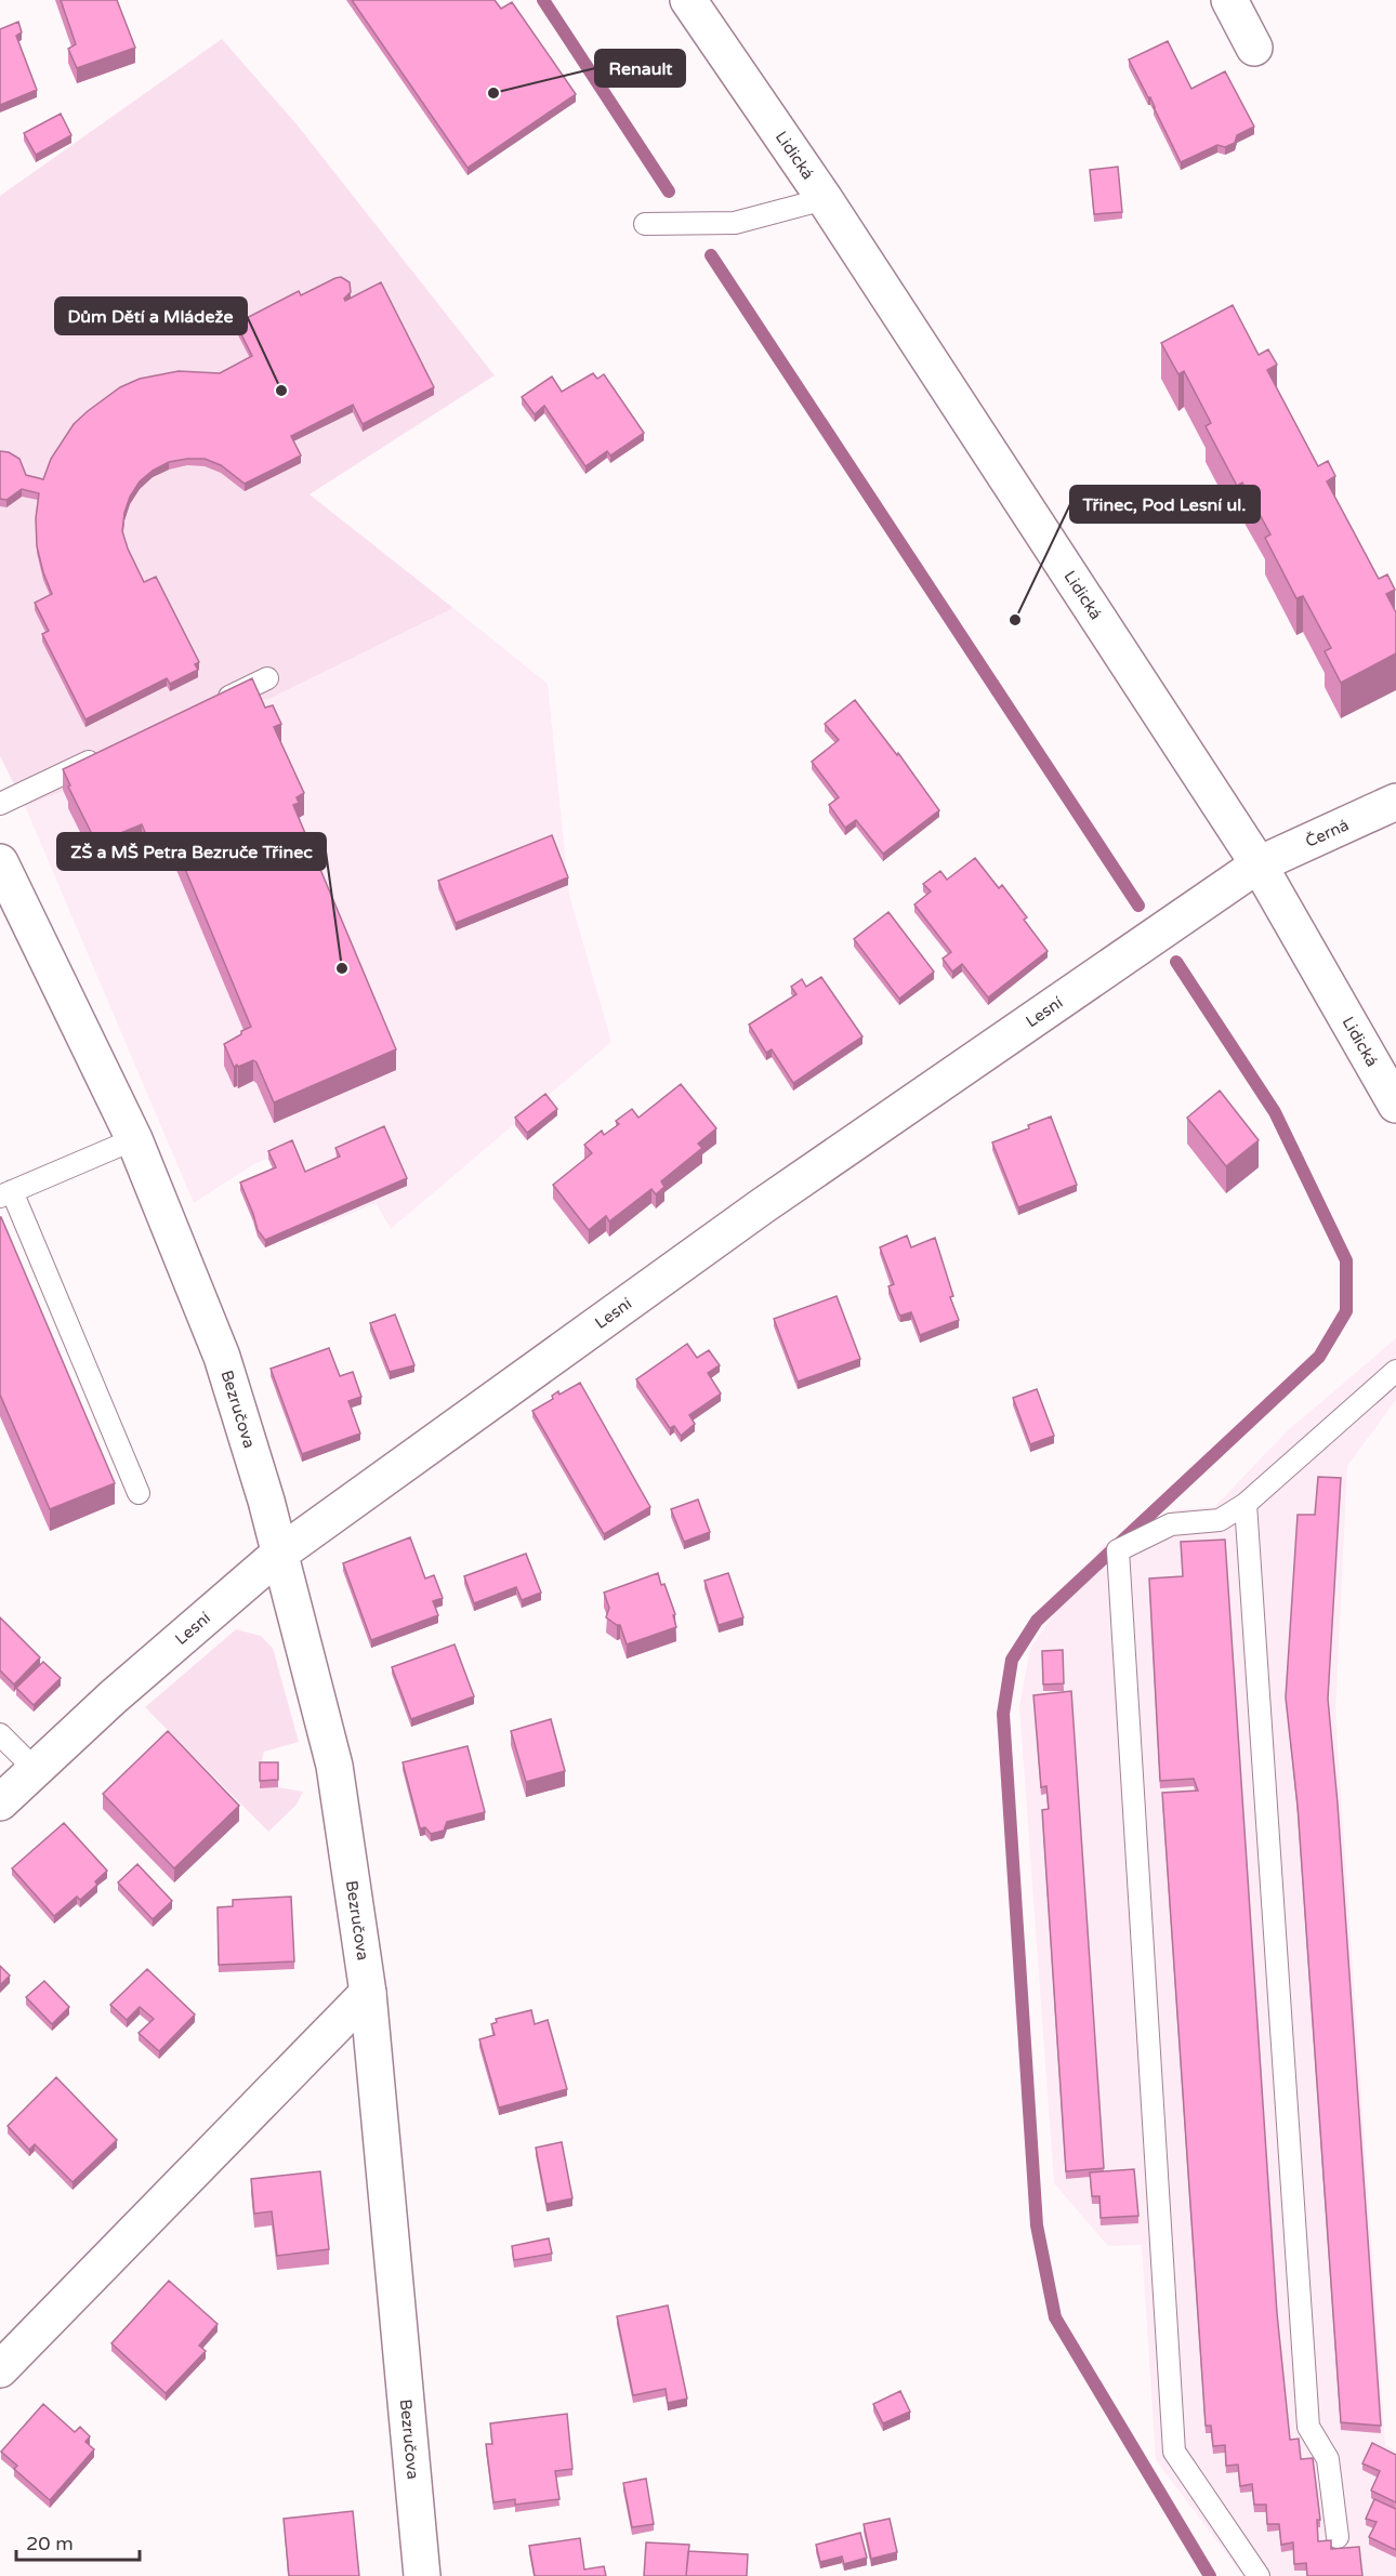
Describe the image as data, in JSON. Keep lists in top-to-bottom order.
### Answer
{
  "streets": {
    "street": [
      "Lidická",
      "Černá",
      "Lesní",
      "Bezručova"
    ]
  },
  "crossings": [
    ["Lidická", "Černá"],
    ["Lidická", "Lesní"],
    ["Černá", "Lesní"],
    ["Lesní", "Bezručova"]
  ],
  "places": [
    "Renault",
    "Dům Dětí a Mládeže",
    "Třinec, Pod Lesní ul.",
    "ZŠ a MŠ Petra Bezruče Třinec"
  ],
  "scale_bar": "20 m"
}
